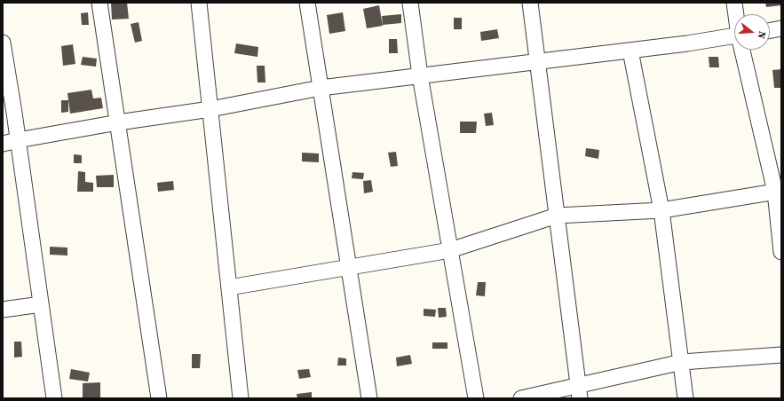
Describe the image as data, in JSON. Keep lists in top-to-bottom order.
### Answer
{
  "north": "right"
}
